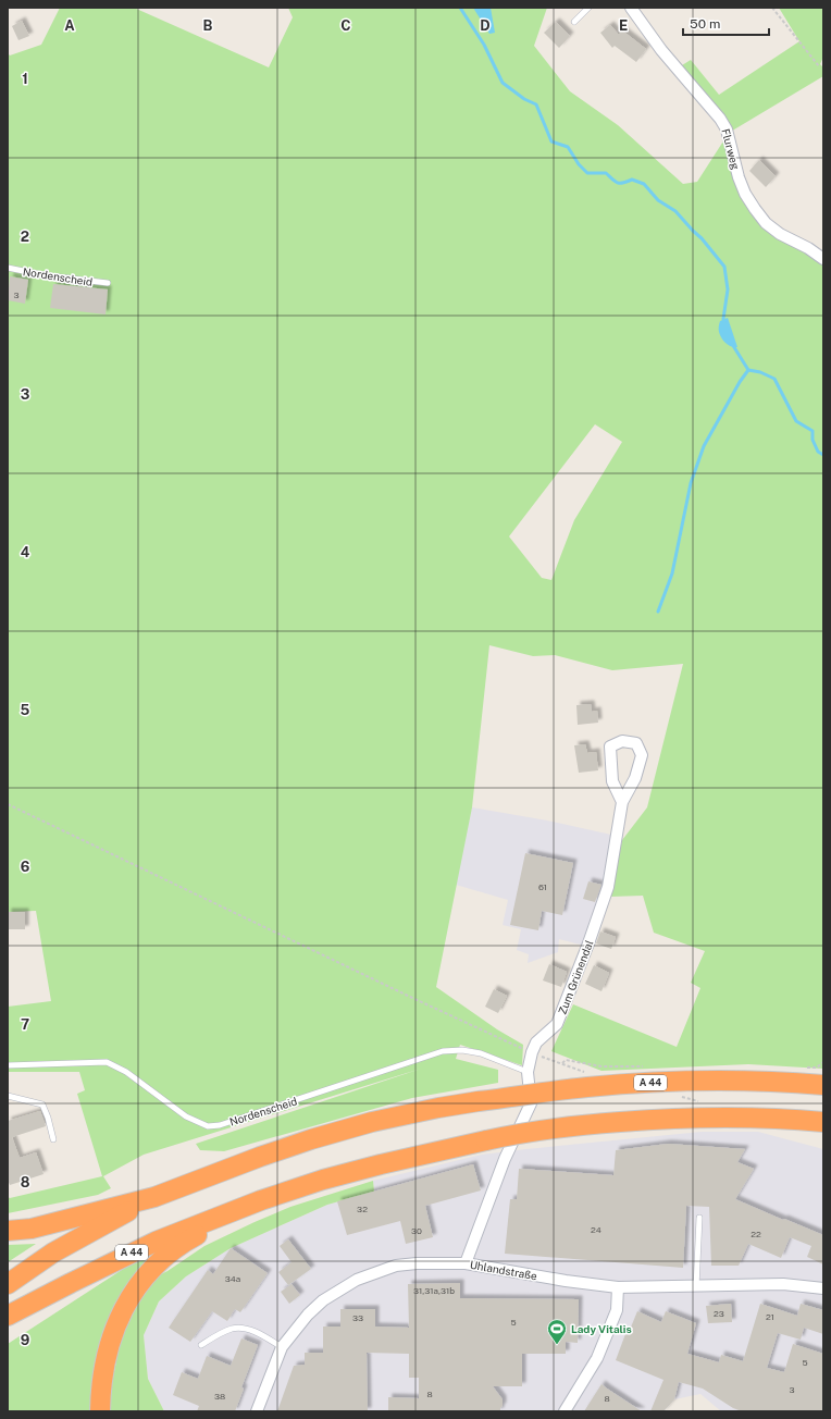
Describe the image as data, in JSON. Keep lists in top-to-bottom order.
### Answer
{
  "streets": {
    "highway": ["A 44"],
    "street": ["Flurweg", "Zum Grünendal", "Uhlandstraße"],
    "lane": ["Nordenscheid"]
  },
  "crossings": [
    ["Nordenscheid", "Zum Grünendal"],
    ["Zum Grünendal", "Uhlandstraße"]
  ],
  "places": {
    "sports": ["Lady Vitalis"]
  },
  "house_numbers": [
    "3",
    "61",
    "32",
    "24",
    "30",
    "22",
    "34a",
    "31,31a,31b",
    "23",
    "21",
    "33",
    "5",
    "5",
    "3",
    "8",
    "38",
    "8"
  ],
  "scale_bar": "50 m",
  "grid": {
    "columns": [
      "A",
      "B",
      "C",
      "D",
      "E"
    ],
    "rows": [
      "1",
      "2",
      "3",
      "4",
      "5",
      "6",
      "7",
      "8",
      "9"
    ]
  }
}
